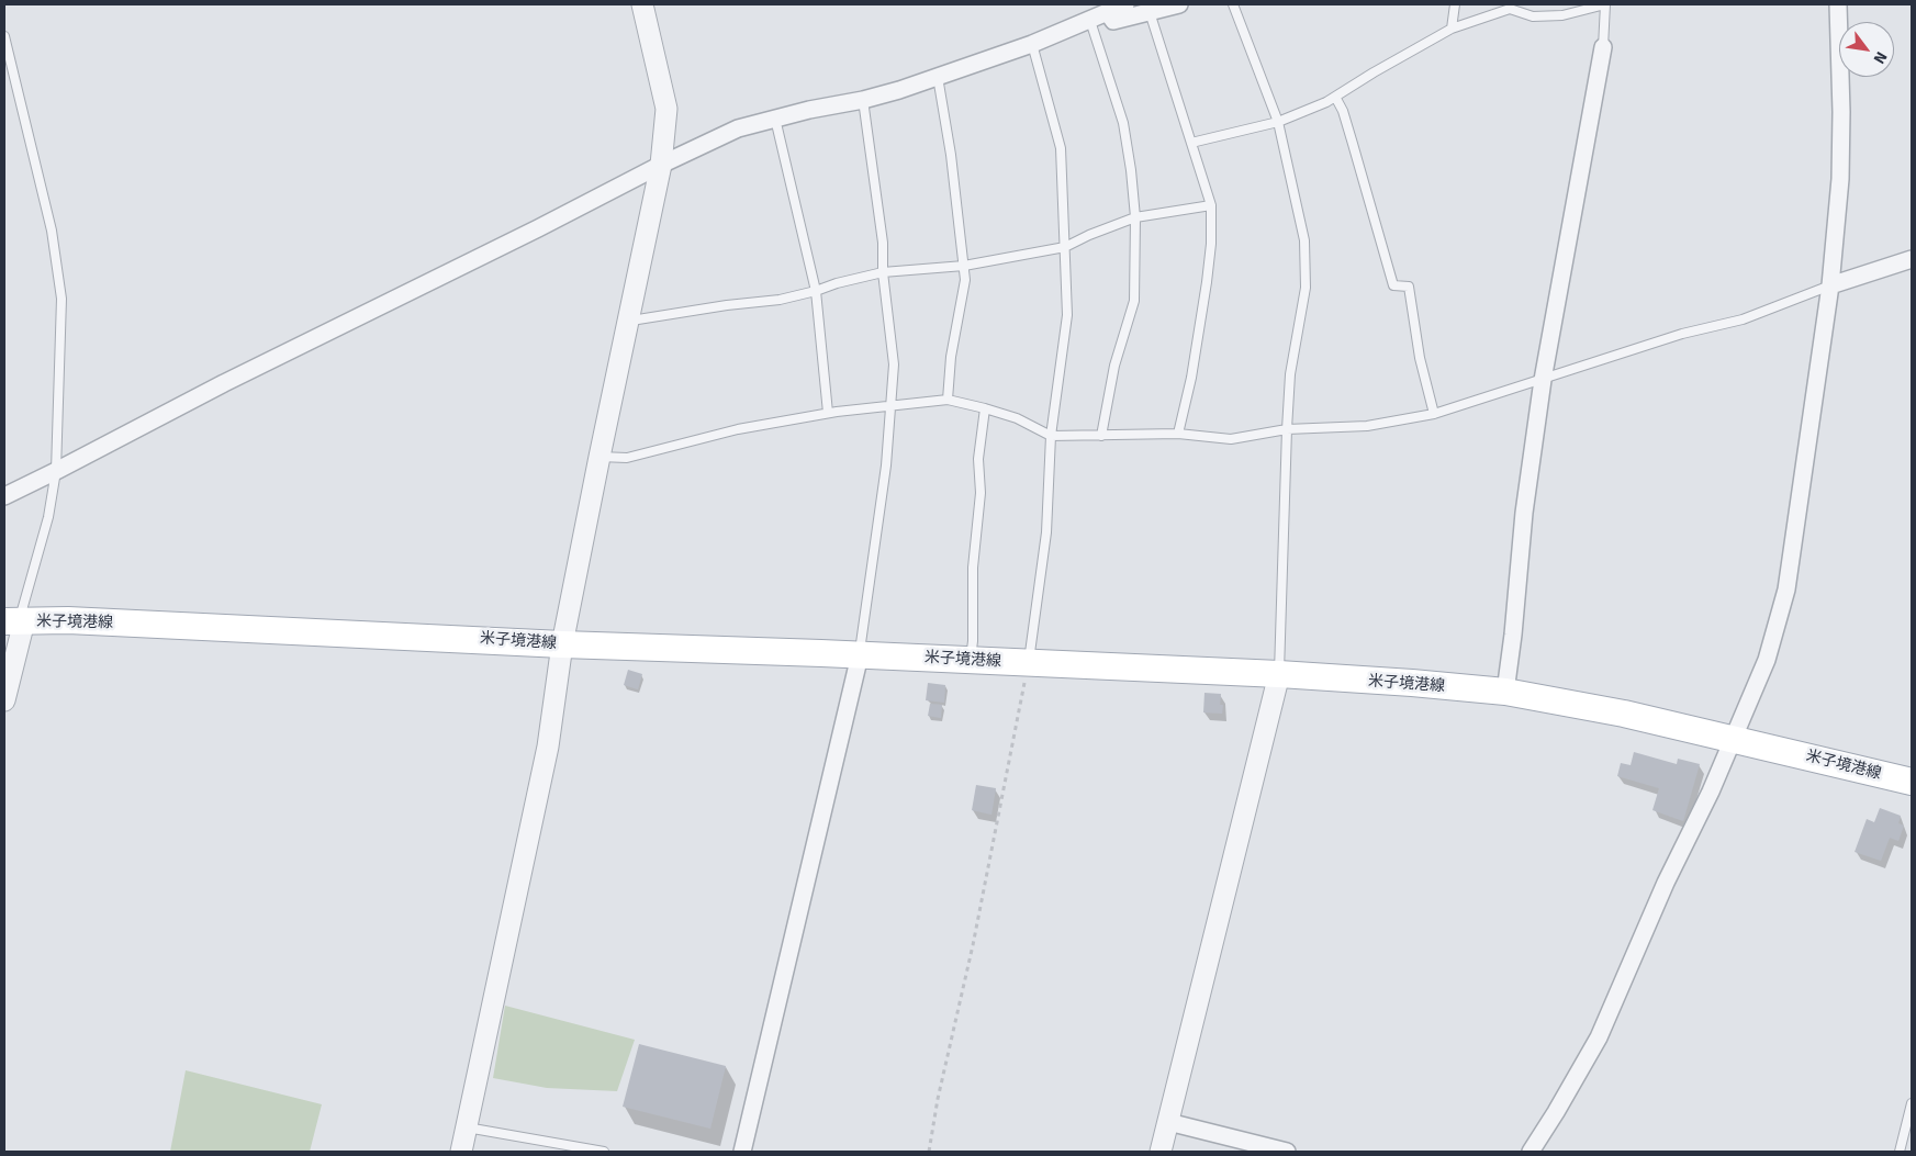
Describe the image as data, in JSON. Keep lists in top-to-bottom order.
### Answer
{
  "streets": {
    "main road": ["米子境港線"]
  },
  "north": "bottom right"
}
